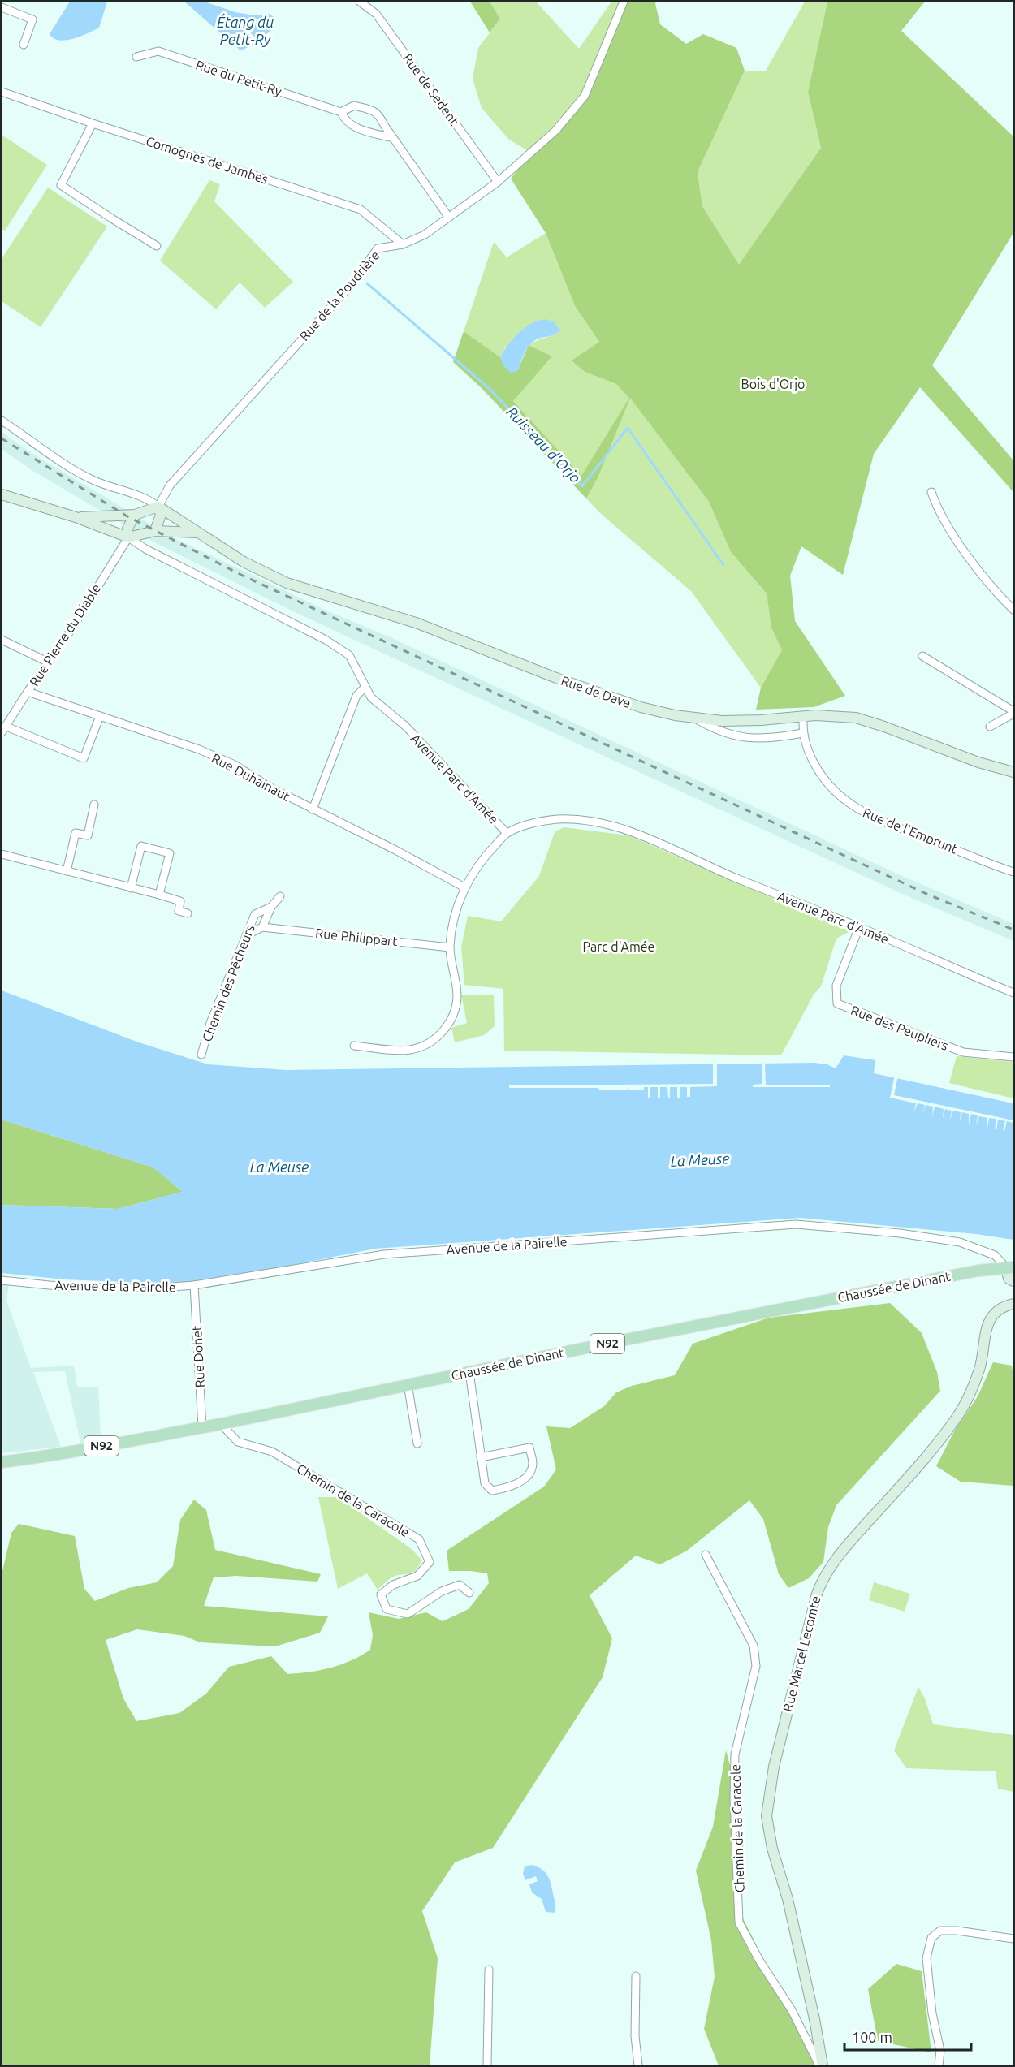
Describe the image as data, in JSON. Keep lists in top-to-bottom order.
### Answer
{
  "streets": {
    "main road": [
      "Rue de Dave",
      "Chaussée de Dinant",
      "N92",
      "Rue Marcel Lecomte"
    ],
    "street": [
      "Rue du Petit-Ry",
      "Rue de Sedent",
      "Comognes de Jambes",
      "Rue de la Poudrière",
      "Rue Pierre du Diable",
      "Rue Duhainaut",
      "Avenue Parc d'Amée",
      "Rue de l'Emprunt",
      "Rue Philippart",
      "Chemin des Pêcheurs",
      "Rue des Peupliers",
      "Avenue de la Pairelle",
      "Rue Dohet",
      "Chemin de la Caracole"
    ]
  },
  "crossings": [
    ["Rue du Petit-Ry", "Rue de la Poudrière"],
    ["Rue de Sedent", "Rue de la Poudrière"],
    ["Comognes de Jambes", "Rue de la Poudrière"],
    ["Rue de la Poudrière", "Rue de Dave"],
    ["Rue Pierre du Diable", "Rue Duhainaut"],
    ["Rue Pierre du Diable", "Avenue Parc d'Amée"],
    ["Rue de Dave", "Rue de l'Emprunt"],
    ["Avenue Parc d'Amée", "Rue des Peupliers"],
    ["Avenue de la Pairelle", "Chaussée de Dinant"],
    ["Avenue de la Pairelle", "Rue Dohet"],
    ["Chaussée de Dinant", "Rue Dohet"],
    ["Chaussée de Dinant", "Chemin de la Caracole"],
    ["Chemin de la Caracole", "Rue Marcel Lecomte"]
  ],
  "water": ["Étang du Petit-Ry", "Ruisseau d'Orjo", "La Meuse"],
  "parks": ["Bois d'Orjo", "Parc d'Amée"],
  "scale_bar": "100 m"
}
